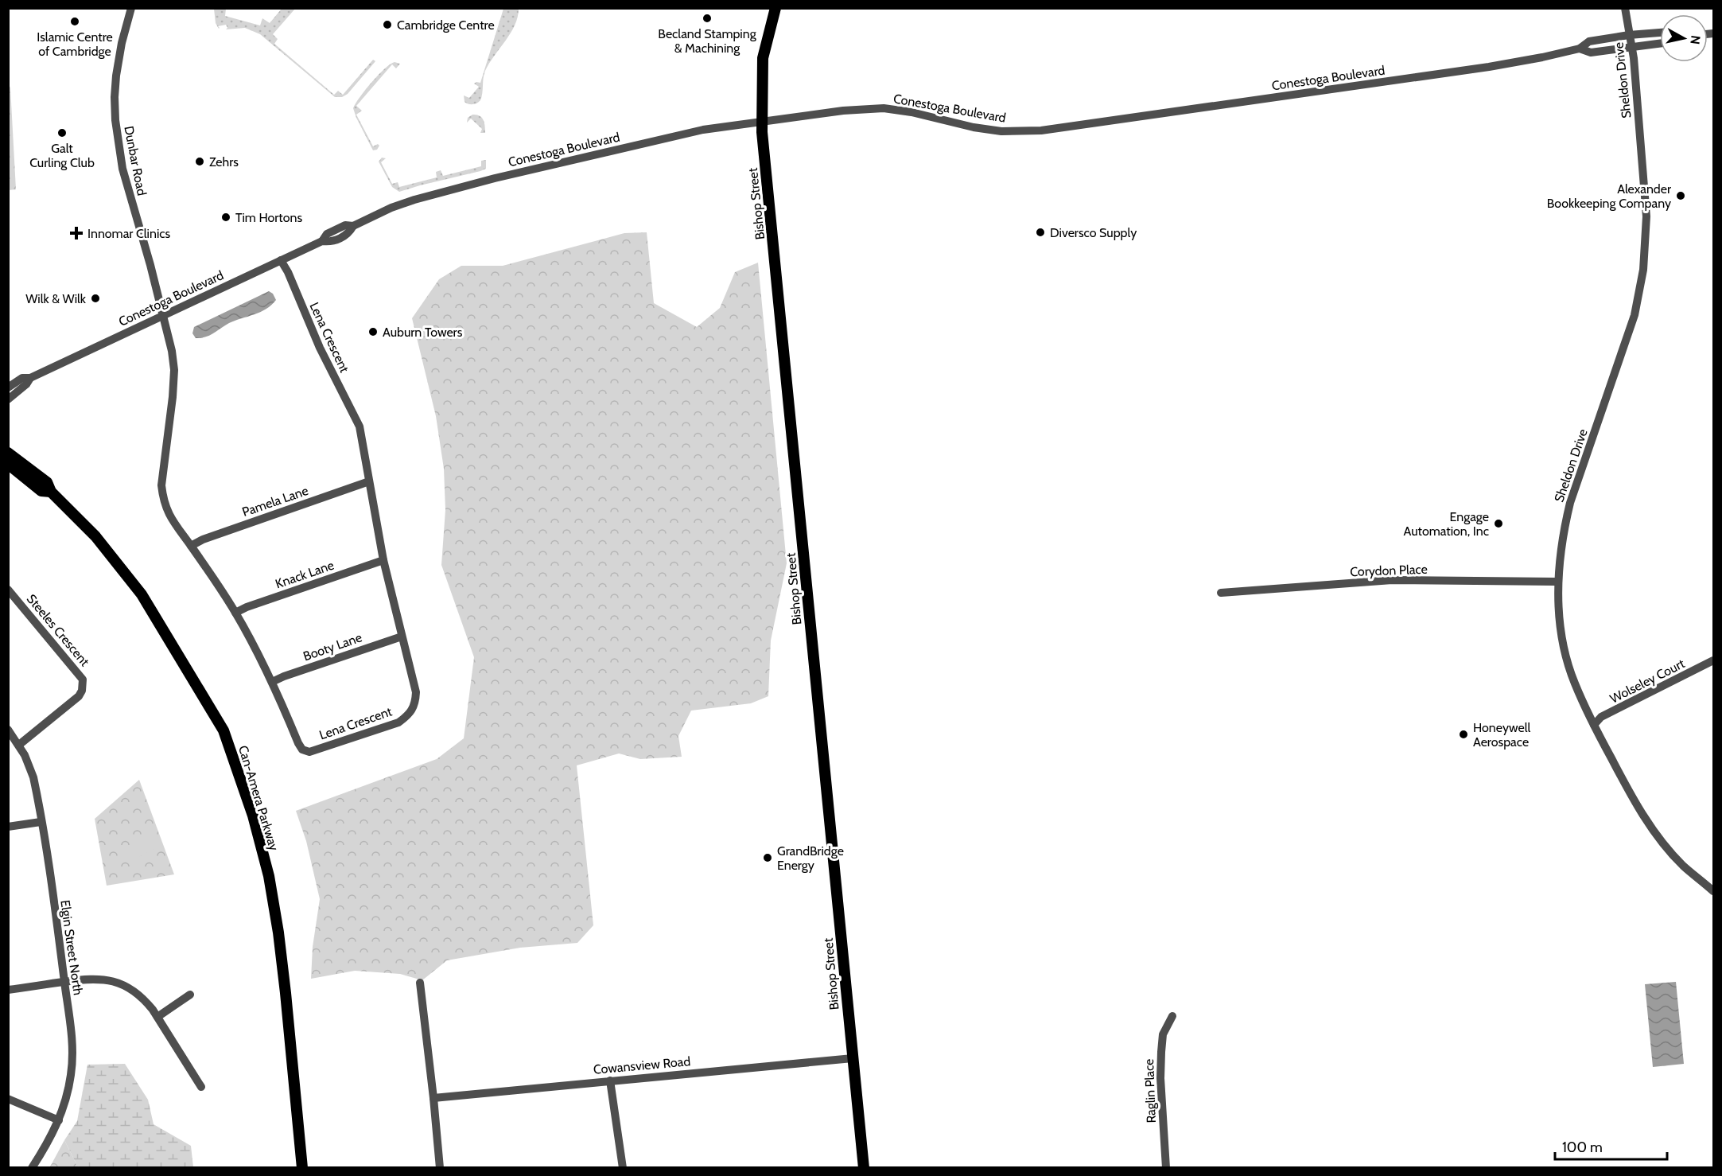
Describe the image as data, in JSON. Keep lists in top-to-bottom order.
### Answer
{
  "streets": {
    "main road": ["Bishop Street", "Can-Amera Parkway"],
    "street": [
      "Conestoga Boulevard",
      "Sheldon Drive",
      "Dunbar Road",
      "Lena Crescent",
      "Pamela Lane",
      "Corydon Place",
      "Knack Lane",
      "Steeles Crescent",
      "Booty Lane",
      "Wolseley Court",
      "Elgin Street North",
      "Cowansview Road",
      "Raglin Place"
    ]
  },
  "crossings": [
    ["Conestoga Boulevard", "Sheldon Drive"],
    ["Conestoga Boulevard", "Dunbar Road"],
    ["Conestoga Boulevard", "Bishop Street"],
    ["Conestoga Boulevard", "Lena Crescent"],
    ["Sheldon Drive", "Corydon Place"],
    ["Sheldon Drive", "Wolseley Court"],
    ["Dunbar Road", "Lena Crescent"],
    ["Bishop Street", "Cowansview Road"],
    ["Lena Crescent", "Pamela Lane"],
    ["Lena Crescent", "Knack Lane"],
    ["Lena Crescent", "Booty Lane"],
    ["Steeles Crescent", "Elgin Street North"]
  ],
  "places": {
    "other": [
      "Becland Stamping & Machining",
      "Islamic Centre of Cambridge",
      "Cambridge Centre",
      "Galt Curling Club",
      "Zehrs",
      "Alexander Bookkeeping Company",
      "Tim Hortons",
      "Diversco Supply",
      "Wilk & Wilk",
      "Auburn Towers",
      "Engage Automation, Inc",
      "Honeywell Aerospace",
      "GrandBridge Energy"
    ],
    "health": ["Innomar Clinics"]
  },
  "scale_bar": "100 m",
  "north": "right"
}
